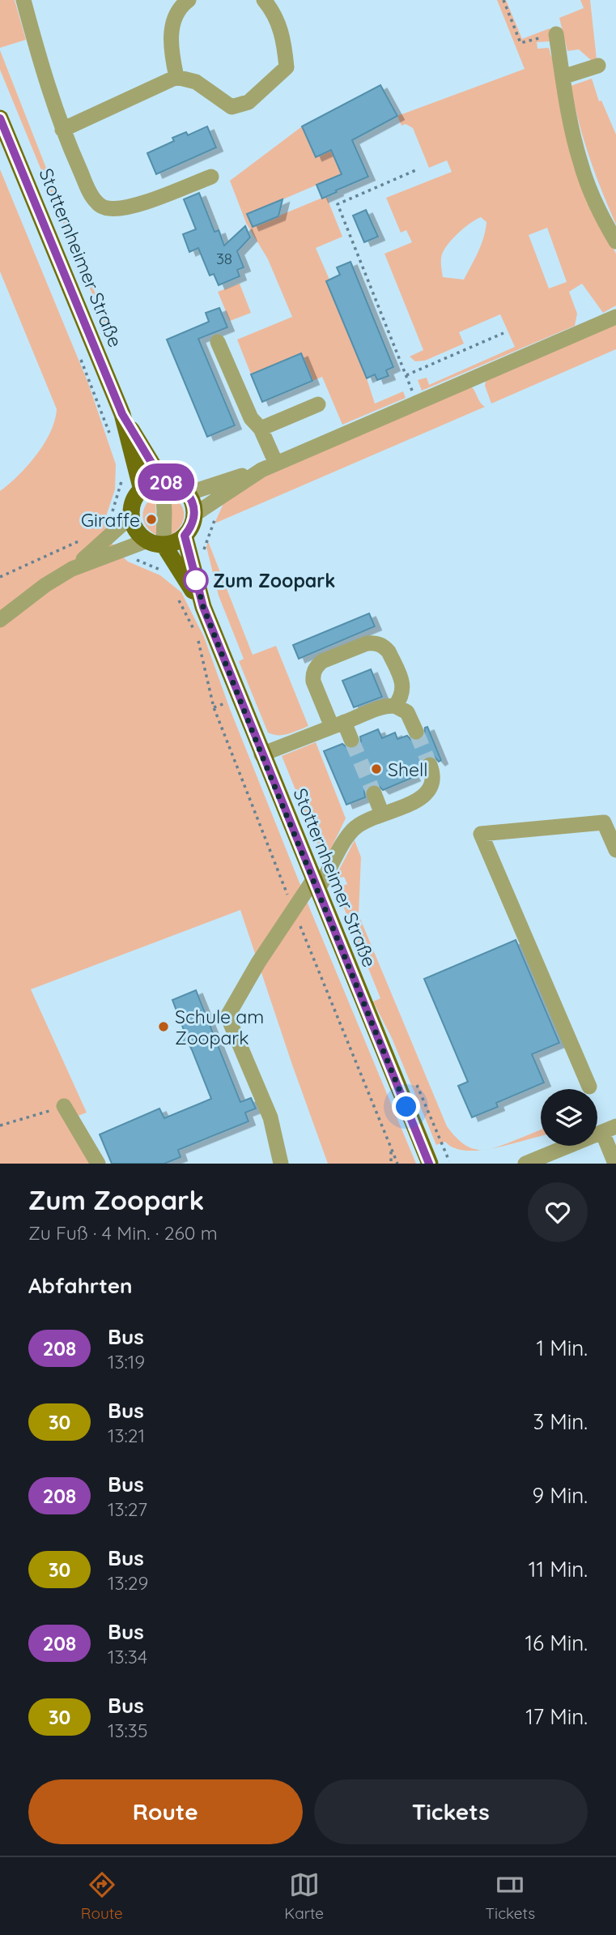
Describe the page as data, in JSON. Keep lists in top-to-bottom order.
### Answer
{
  "streets": {
    "main road": ["Stotternheimer Straße"]
  },
  "places": [
    "Giraffe",
    "Zum Zoopark",
    "Shell",
    "Schule am Zoopark"
  ],
  "lines": ["bus line 208"],
  "house_numbers": ["38"],
  "page": {
    "on_map": "208",
    "heading": [
      ["Zum Zoopark", "Zu Fuß · 4 Min. · 260 m"],
      "Abfahrten"
    ],
    "list": [
      {
        "mark": "208",
        "name": "Bus",
        "note": "13:19",
        "value": "1 Min."
      },
      {
        "mark": "30",
        "name": "Bus",
        "note": "13:21",
        "value": "3 Min."
      },
      {
        "mark": "208",
        "name": "Bus",
        "note": "13:27",
        "value": "9 Min."
      },
      {
        "mark": "30",
        "name": "Bus",
        "note": "13:29",
        "value": "11 Min."
      },
      {
        "mark": "208",
        "name": "Bus",
        "note": "13:34",
        "value": "16 Min."
      },
      {
        "mark": "30",
        "name": "Bus",
        "note": "13:35",
        "value": "17 Min."
      }
    ],
    "buttons": ["Route", "Tickets"],
    "tabs": ["Route", "Karte", "Tickets"]
  }
}
